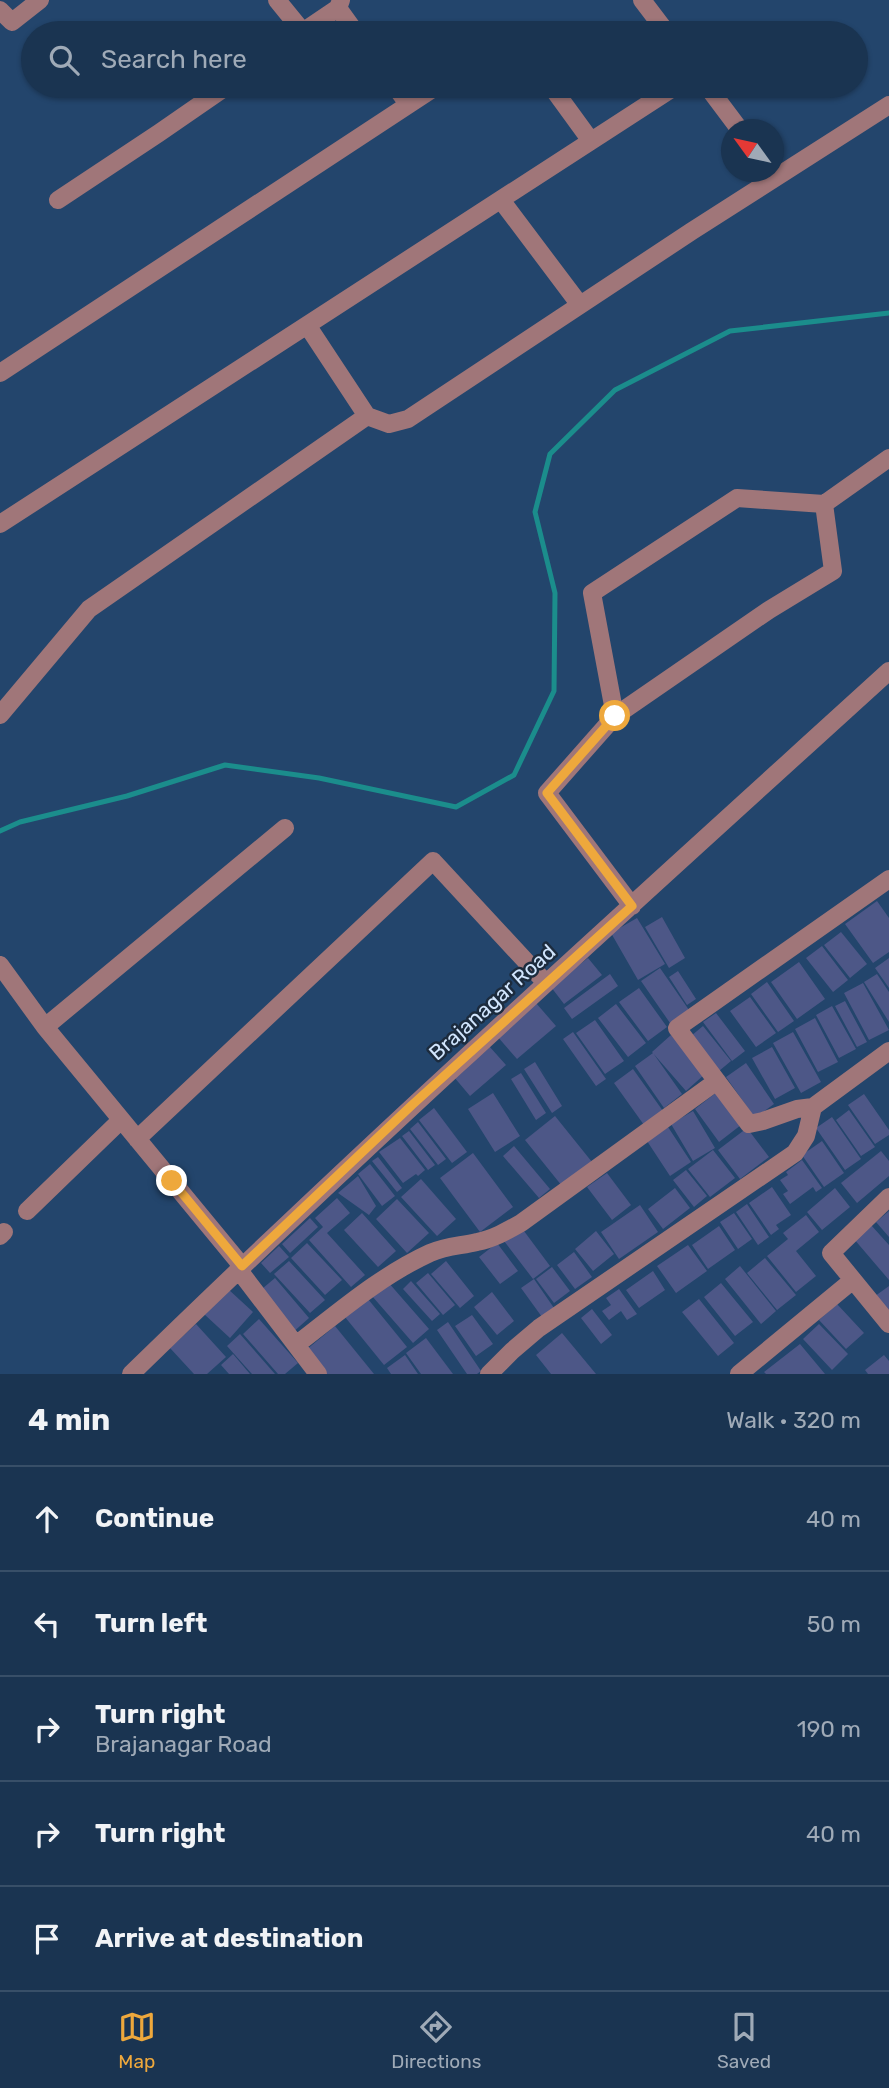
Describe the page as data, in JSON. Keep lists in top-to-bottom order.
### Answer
{
  "streets": {
    "street": ["Brajanagar Road"]
  },
  "north": "top left",
  "page": {
    "search": "Search here",
    "heading": ["4 min", "Walk · 320 m"],
    "list": [
      ["Continue", "40 m"],
      ["Turn left", "50 m"],
      ["Turn right", "Brajanagar Road", "190 m"],
      ["Turn right", "40 m"],
      "Arrive at destination"
    ],
    "nav": ["Map", "Directions", "Saved"]
  }
}
